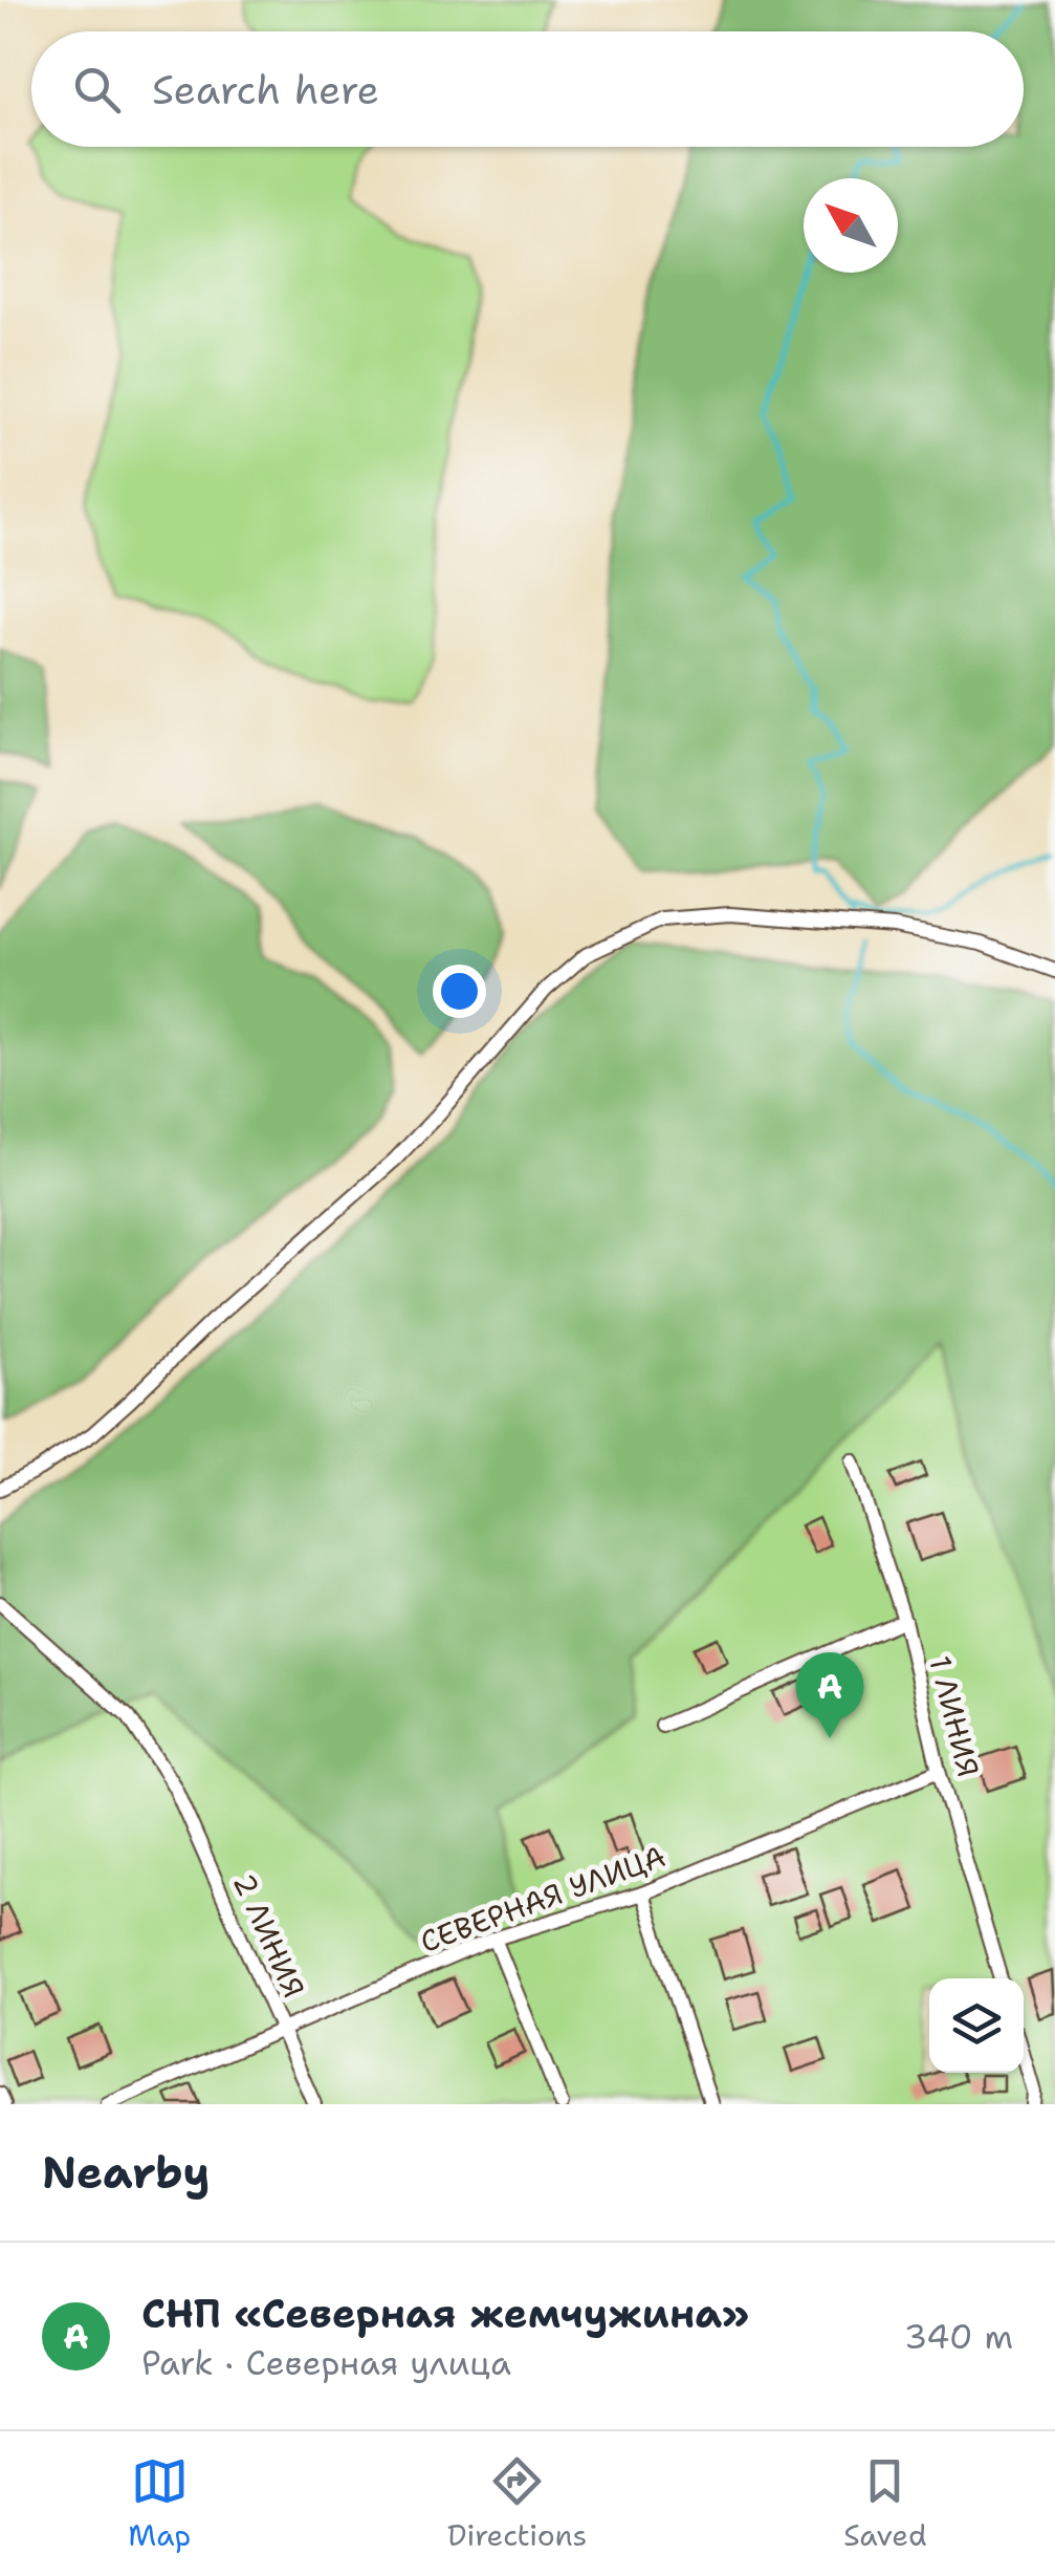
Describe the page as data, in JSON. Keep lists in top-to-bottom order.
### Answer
{
  "streets": {
    "street": ["1 ЛИНИЯ", "СЕВЕРНАЯ УЛИЦА", "2 ЛИНИЯ"]
  },
  "crossings": [
    ["1 ЛИНИЯ", "СЕВЕРНАЯ УЛИЦА"],
    ["СЕВЕРНАЯ УЛИЦА", "2 ЛИНИЯ"]
  ],
  "north": "top left",
  "page": {
    "search": "Search here",
    "pins": "A",
    "heading": "Nearby",
    "list": [
      {
        "mark": "A",
        "name": "СНП «Северная жемчужина»",
        "note": "Park · Северная улица",
        "value": "340 m"
      }
    ],
    "nav": ["Map", "Directions", "Saved"]
  }
}
